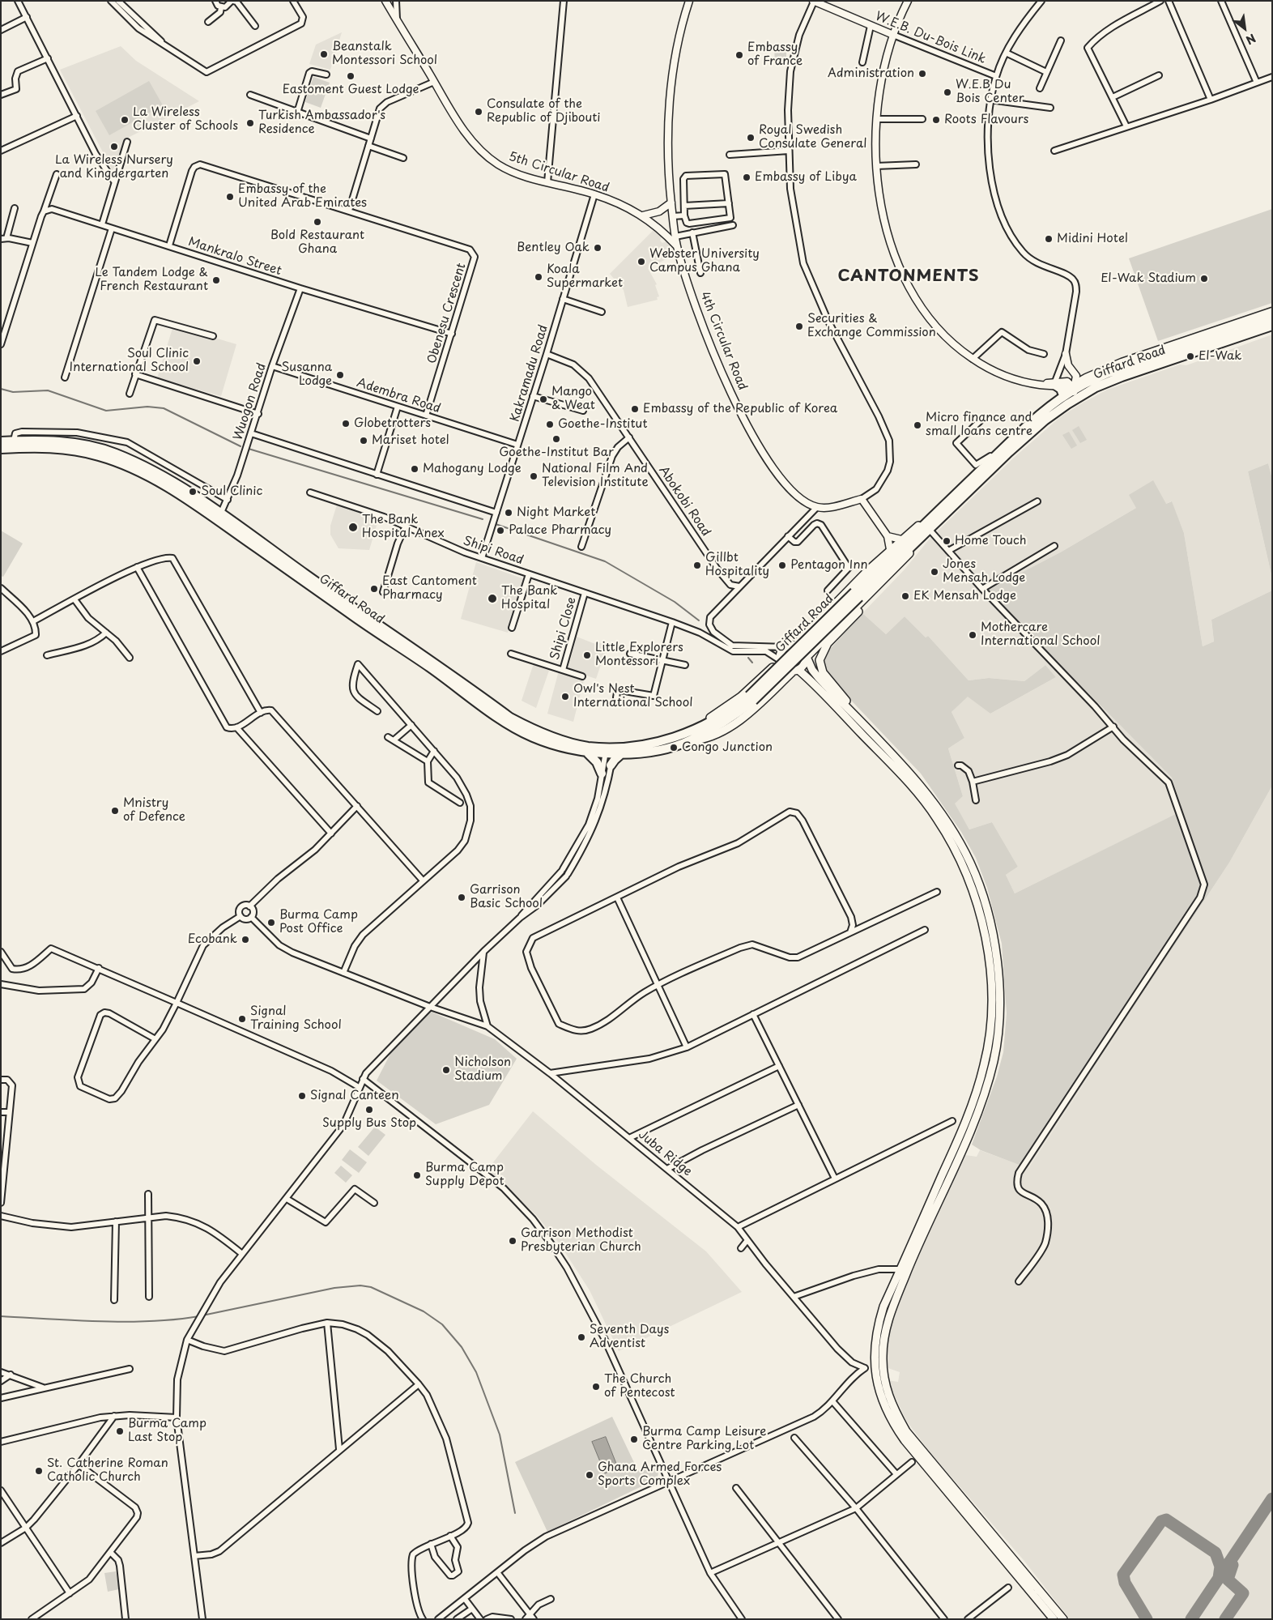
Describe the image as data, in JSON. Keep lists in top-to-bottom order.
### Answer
{
  "streets": {
    "main road": ["Giffard Road"],
    "street": [
      "W.E.B. Du-Bois Link",
      "5th Circular Road",
      "Mankralo Street",
      "Obenesu Crescent",
      "4th Circular Road",
      "Kakramadu Road",
      "Adembra Road",
      "Wuogon Road",
      "Abokobi Road",
      "Shipi Road",
      "Shipi Close",
      "Juba Ridge"
    ]
  },
  "crossings": [
    ["5th Circular Road", "4th Circular Road"],
    ["5th Circular Road", "Kakramadu Road"],
    ["Mankralo Street", "Obenesu Crescent"],
    ["Mankralo Street", "Wuogon Road"],
    ["Obenesu Crescent", "Adembra Road"],
    ["Giffard Road", "Wuogon Road"],
    ["Giffard Road", "Shipi Road"],
    ["Kakramadu Road", "Adembra Road"],
    ["Kakramadu Road", "Abokobi Road"],
    ["Kakramadu Road", "Shipi Road"],
    ["Adembra Road", "Wuogon Road"],
    ["Shipi Road", "Shipi Close"]
  ],
  "districts": ["CANTONMENTS"],
  "places": [
    "Beanstalk Montessori School",
    "Embassy of France",
    "Administration",
    "Eastoment Guest Lodge",
    "W.E.B Du Bois Center",
    "Consulate of the Republic of Djibouti",
    "La Wireless Cluster of Schools",
    "Roots Flavours",
    "Turkish Ambassador's Residence",
    "Royal Swedish Consulate General",
    "La Wireless Nursery and Kingdergarten",
    "Embassy of Libya",
    "Embassy of the United Arab Emirates",
    "Bold Restaurant Ghana",
    "Midini Hotel",
    "Bentley Oak",
    "Webster University Campus Ghana",
    "Koala Supermarket",
    "El-Wak Stadium",
    "Le Tandem Lodge & French Restaurant",
    "Securities & Exchange Commission",
    "El-Wak",
    "Soul Clinic International School",
    "Susanna Lodge",
    "Mango & Weat",
    "Embassy of the Republic of Korea",
    "Globetrotters",
    "Goethe-Institut",
    "Micro finance and small loans centre",
    "Goethe-Institut Bar",
    "Mariset hotel",
    "Mahogany Lodge",
    "National Film And Television Institute",
    "Soul Clinic",
    "Night Market",
    "The Bank Hospital Anex",
    "Palace Pharmacy",
    "Home Touch",
    "Gillbt Hospitality",
    "Pentagon Inn",
    "Jones Mensah Lodge",
    "East Cantoment Pharmacy",
    "EK Mensah Lodge",
    "The Bank Hospital",
    "Mothercare International School",
    "Little Explorers Montessori",
    "Owl's Nest International School",
    "Congo Junction",
    "Mnistry of Defence",
    "Garrison Basic School",
    "Burma Camp Post Office",
    "Ecobank",
    "Signal Training School",
    "Nicholson Stadium",
    "Signal Canteen",
    "Supply Bus Stop",
    "Burma Camp Supply Depot",
    "Garrison Methodist Presbyterian Church",
    "Seventh Days Adventist",
    "The Church of Pentecost",
    "Burma Camp Last Stop",
    "Burma Camp Leisure Centre Parking Lot",
    "St. Catherine Roman Catholic Church",
    "Ghana Armed Forces Sports Complex"
  ],
  "north": "bottom right"
}
